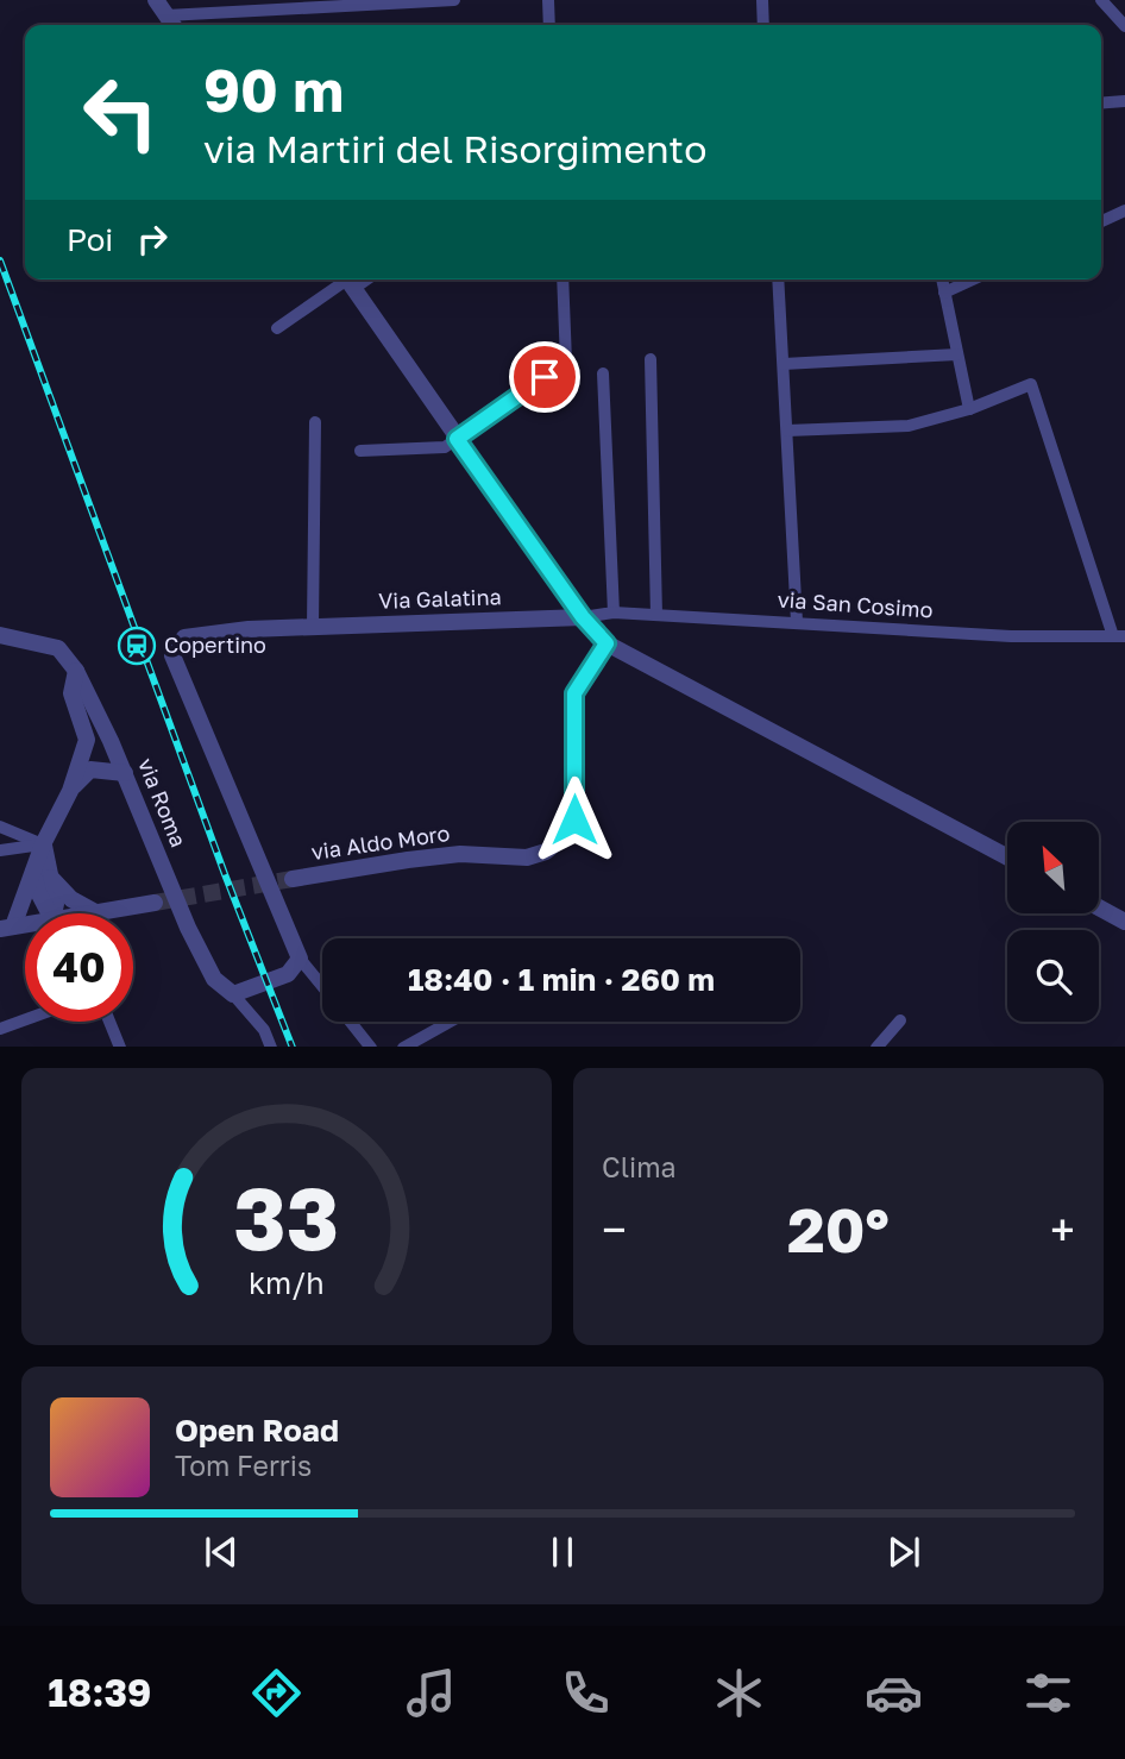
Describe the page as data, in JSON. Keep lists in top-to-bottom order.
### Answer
{
  "streets": {
    "street": [
      "Via Galatina",
      "via San Cosimo",
      "via Roma",
      "via Aldo Moro"
    ]
  },
  "crossings": [
    ["Via Galatina", "via San Cosimo"]
  ],
  "places": {
    "station": ["Copertino"]
  },
  "north": "top left",
  "page": {
    "turn": ["90 m", "via Martiri del Risorgimento"],
    "then": "Poi",
    "limit": "40",
    "trip": "18:40 · 1 min · 260 m",
    "tile": "Clima",
    "heat": ["−", "20°", "+"],
    "song": ["Open Road", "Tom Ferris"],
    "tabs": "18:39",
    "gauge": ["33", "km/h"]
  }
}
